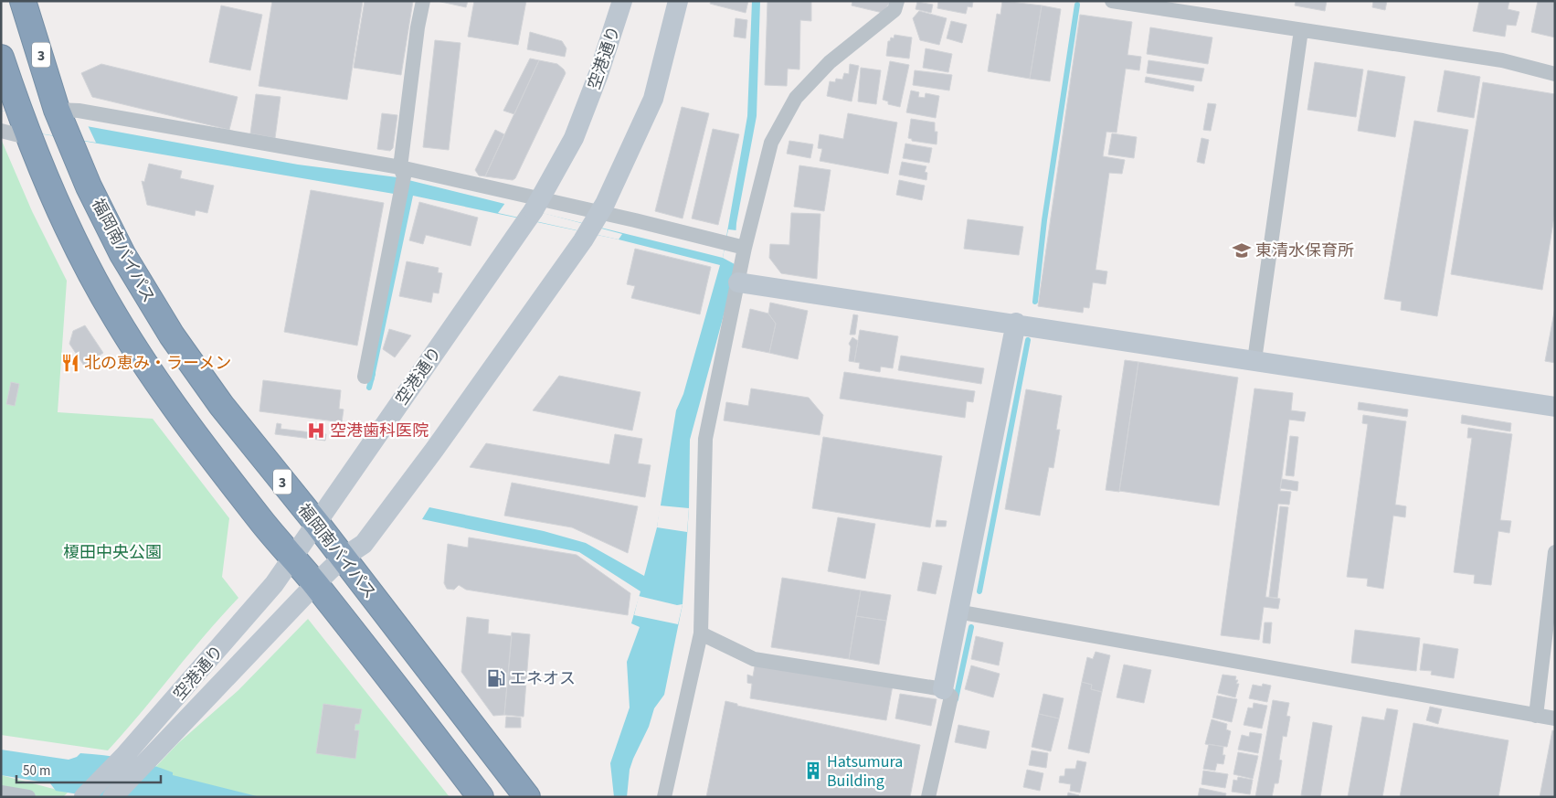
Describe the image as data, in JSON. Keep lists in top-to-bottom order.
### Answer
{
  "streets": {
    "highway": ["3", "福岡南バイパス"],
    "street": ["空港通り"]
  },
  "crossings": [
    ["空港通り", "福岡南バイパス"]
  ],
  "parks": ["榎田中央公園"],
  "places": {
    "school or university": ["東清水保育所"],
    "restaurant": ["北の恵み・ラーメン"],
    "hospital": ["空港歯科医院"],
    "fuel station": ["エネオス"],
    "building": ["Hatsumura Building"]
  },
  "scale_bar": "50 m"
}
